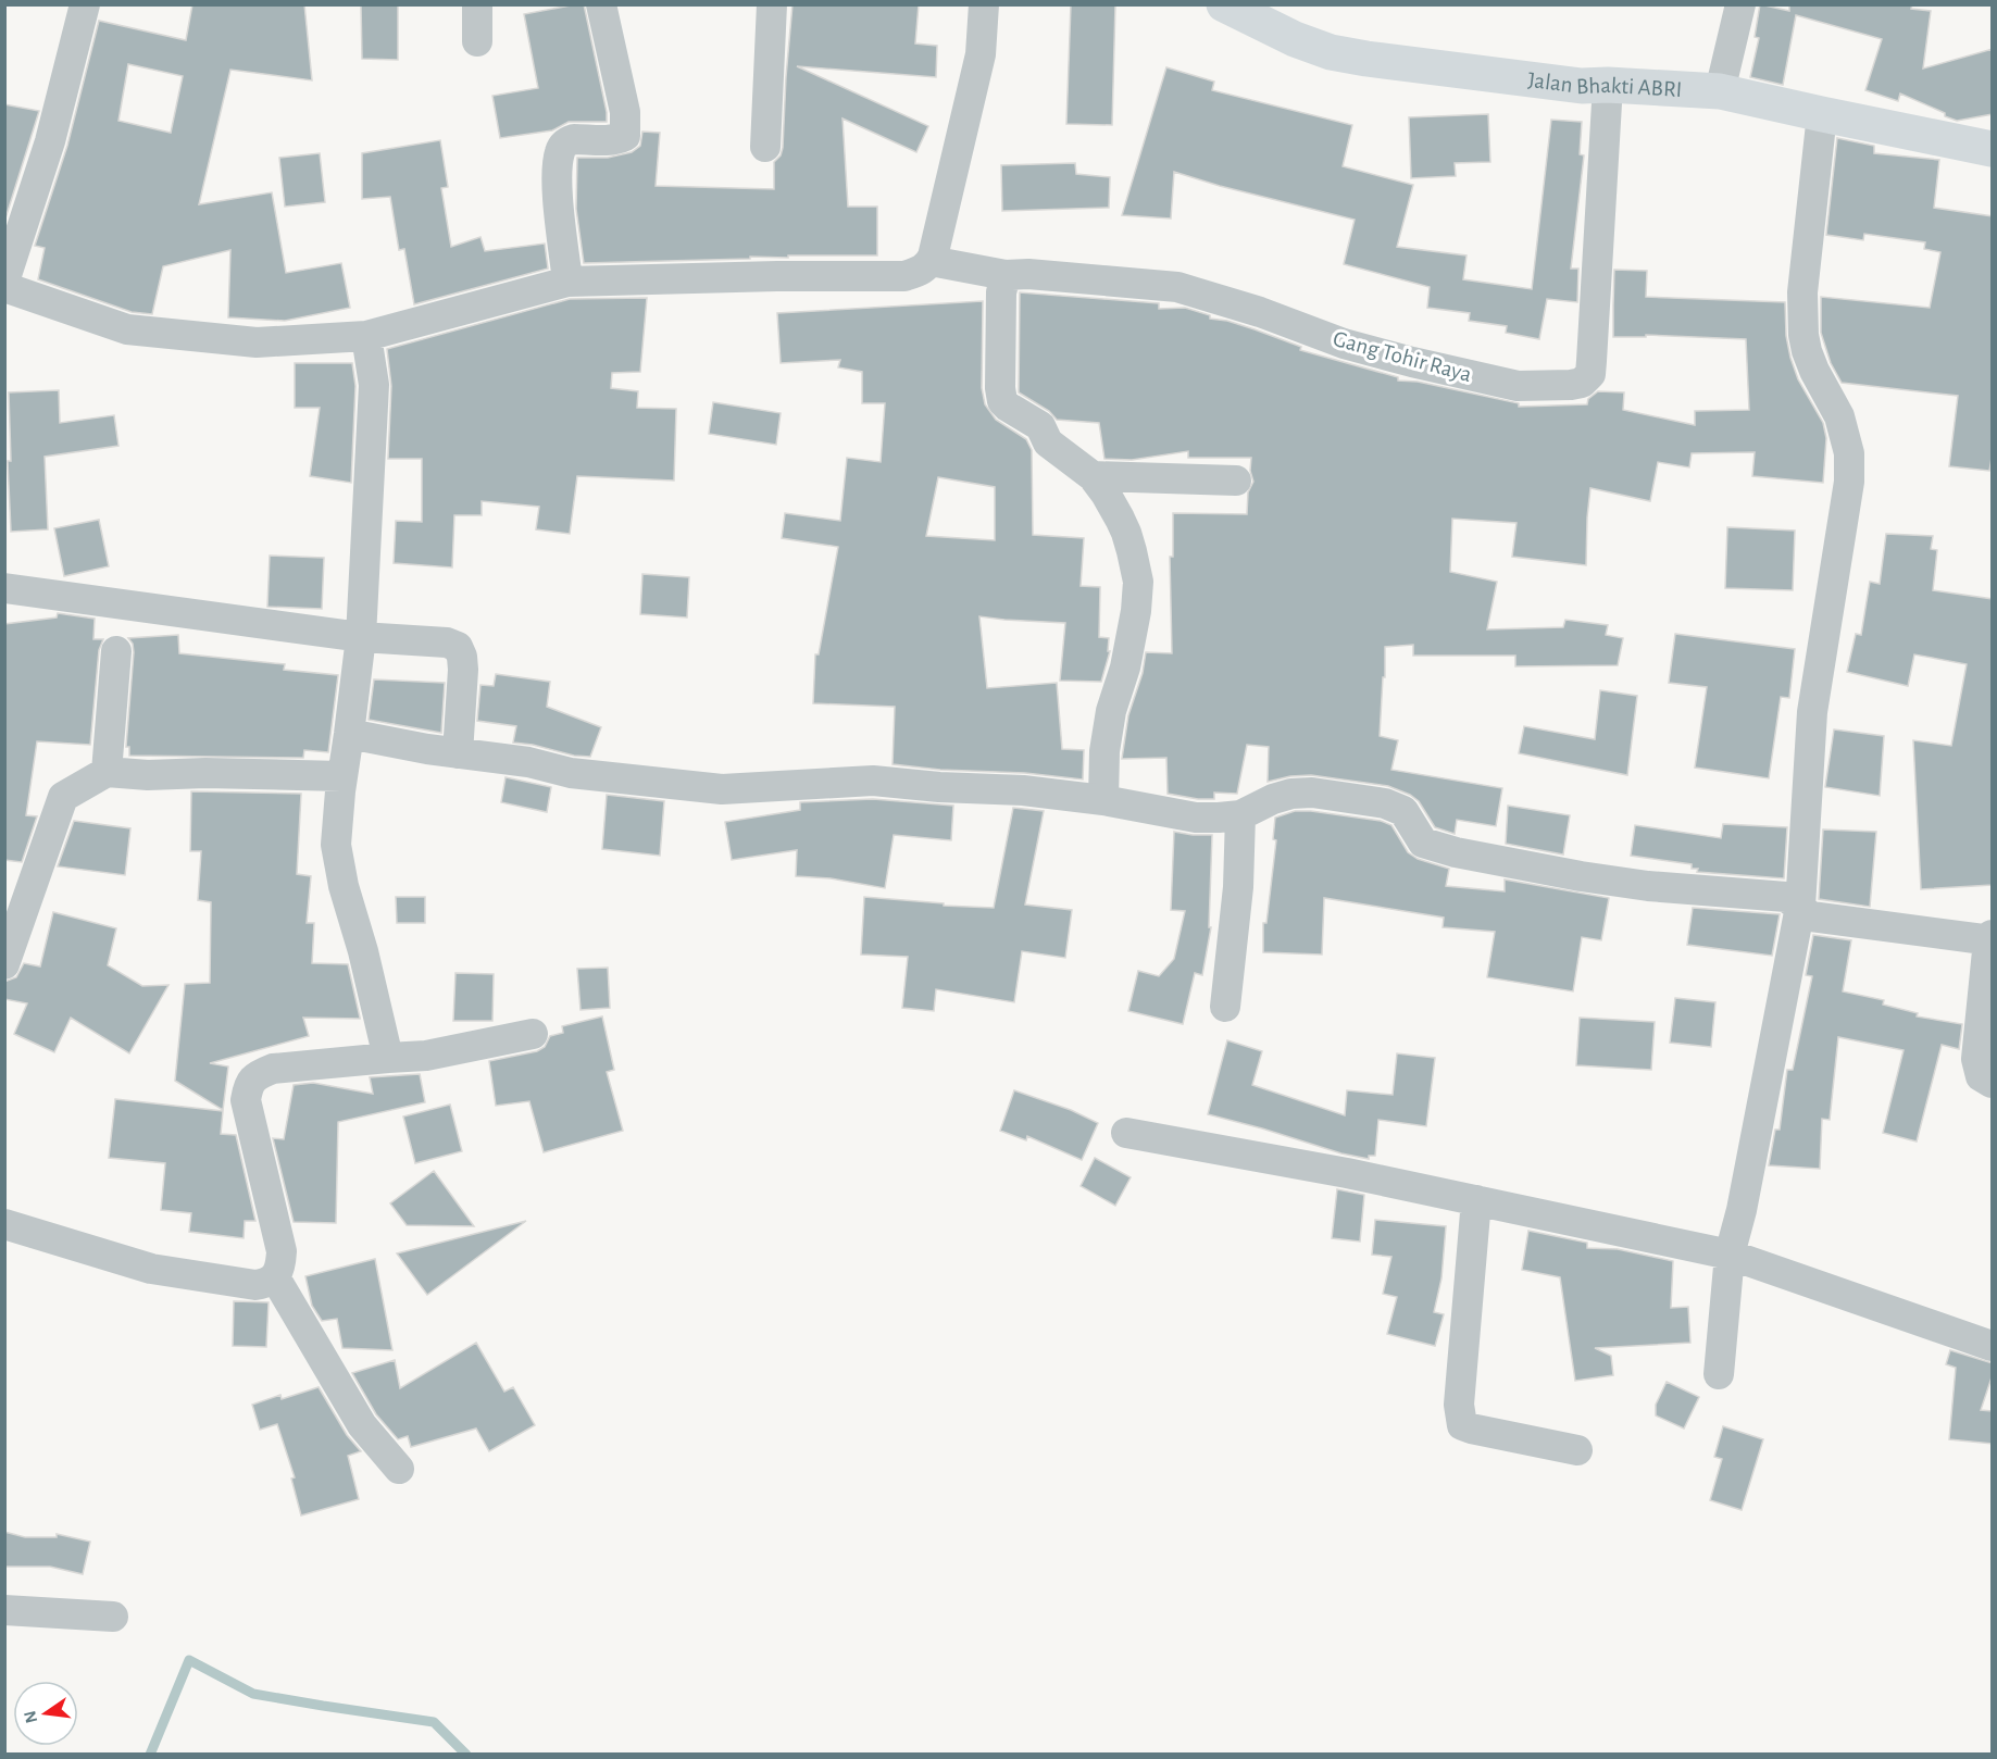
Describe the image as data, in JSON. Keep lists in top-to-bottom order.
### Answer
{
  "streets": {
    "street": ["Jalan Bhakti ABRI", "Gang Tohir Raya"]
  },
  "crossings": [
    ["Jalan Bhakti ABRI", "Gang Tohir Raya"]
  ],
  "north": "left"
}
